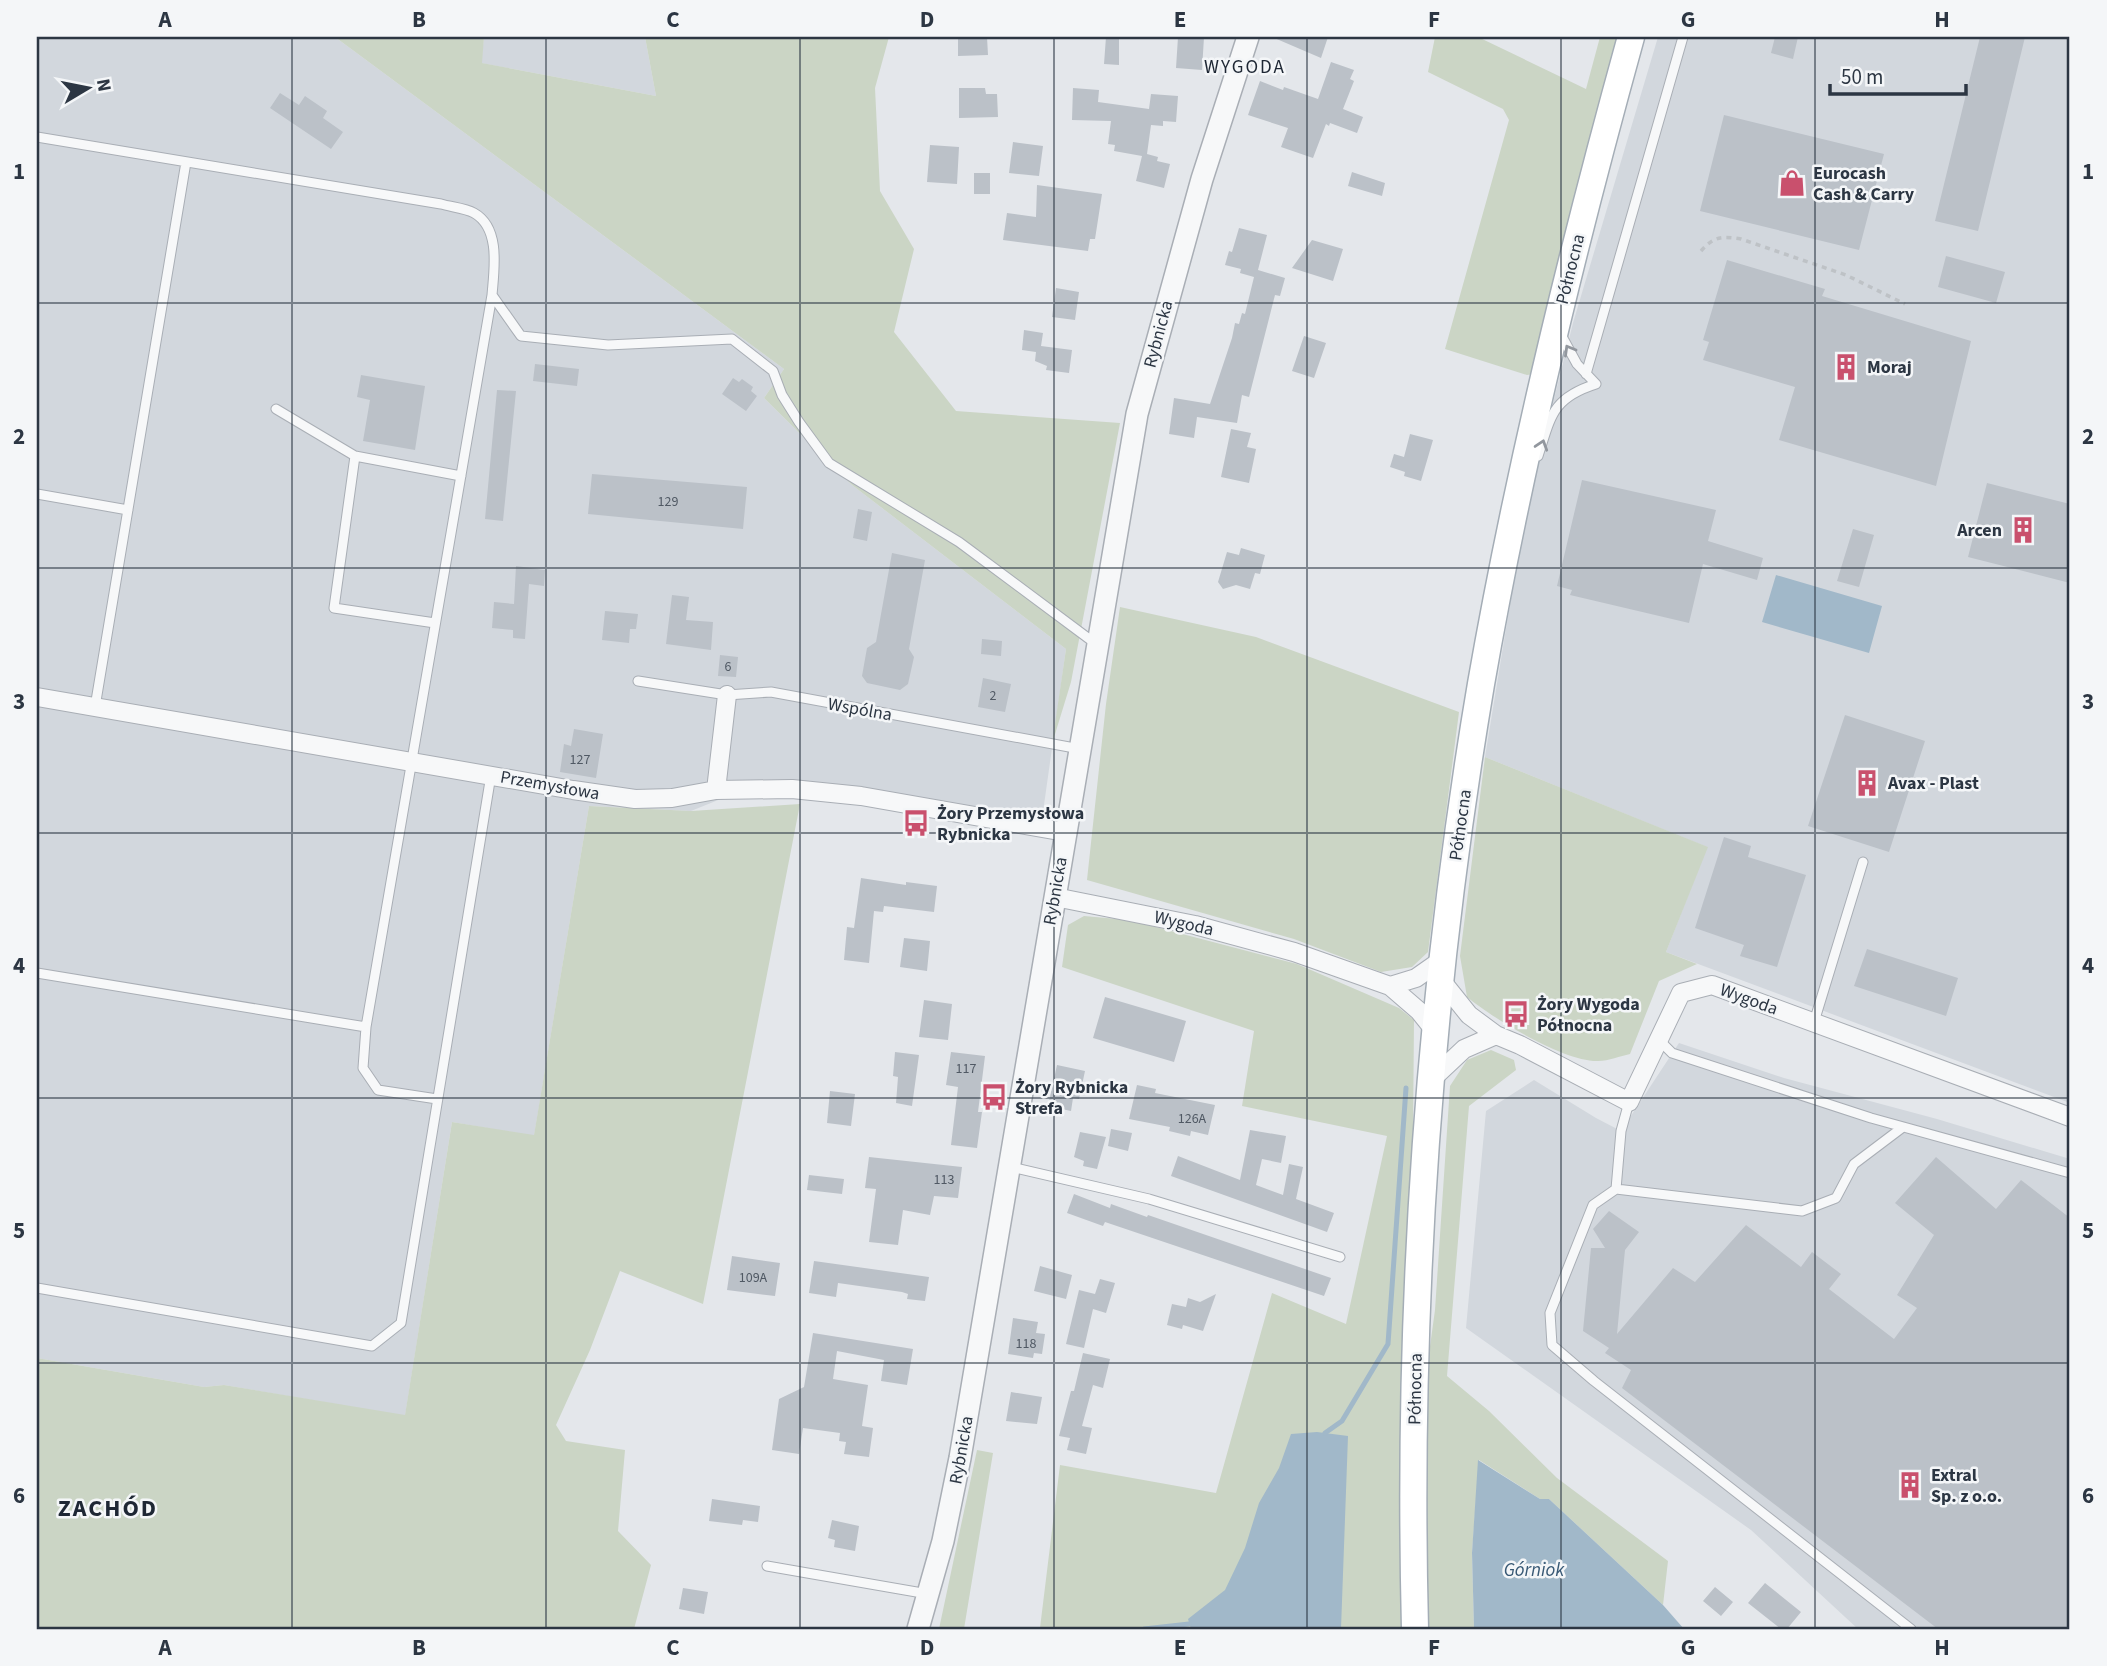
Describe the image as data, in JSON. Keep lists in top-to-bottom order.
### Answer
{
  "streets": {
    "main road": ["Północna"],
    "street": ["Rybnicka", "Przemysłowa", "Wygoda"],
    "lane": ["Wspólna"]
  },
  "crossings": [
    ["Rybnicka", "Wspólna"],
    ["Rybnicka", "Przemysłowa"],
    ["Rybnicka", "Wygoda"]
  ],
  "districts": ["WYGODA", "ZACHÓD"],
  "water": ["Górniok"],
  "places": {
    "shop": ["Eurocash Cash & Carry"],
    "building": [
      "Moraj",
      "Arcen",
      "Avax - Plast",
      "Extral Sp. z o.o."
    ],
    "bus stop": ["Żory Przemysłowa Rybnicka", "Żory Wygoda Północna", "Żory Rybnicka Strefa"]
  },
  "house_numbers": [
    "129",
    "6",
    "2",
    "127",
    "117",
    "126A",
    "113",
    "109A",
    "118"
  ],
  "scale_bar": "50 m",
  "north": "right",
  "grid": {
    "columns": [
      "A",
      "B",
      "C",
      "D",
      "E",
      "F",
      "G",
      "H"
    ],
    "rows": [
      "1",
      "2",
      "3",
      "4",
      "5",
      "6"
    ]
  }
}
